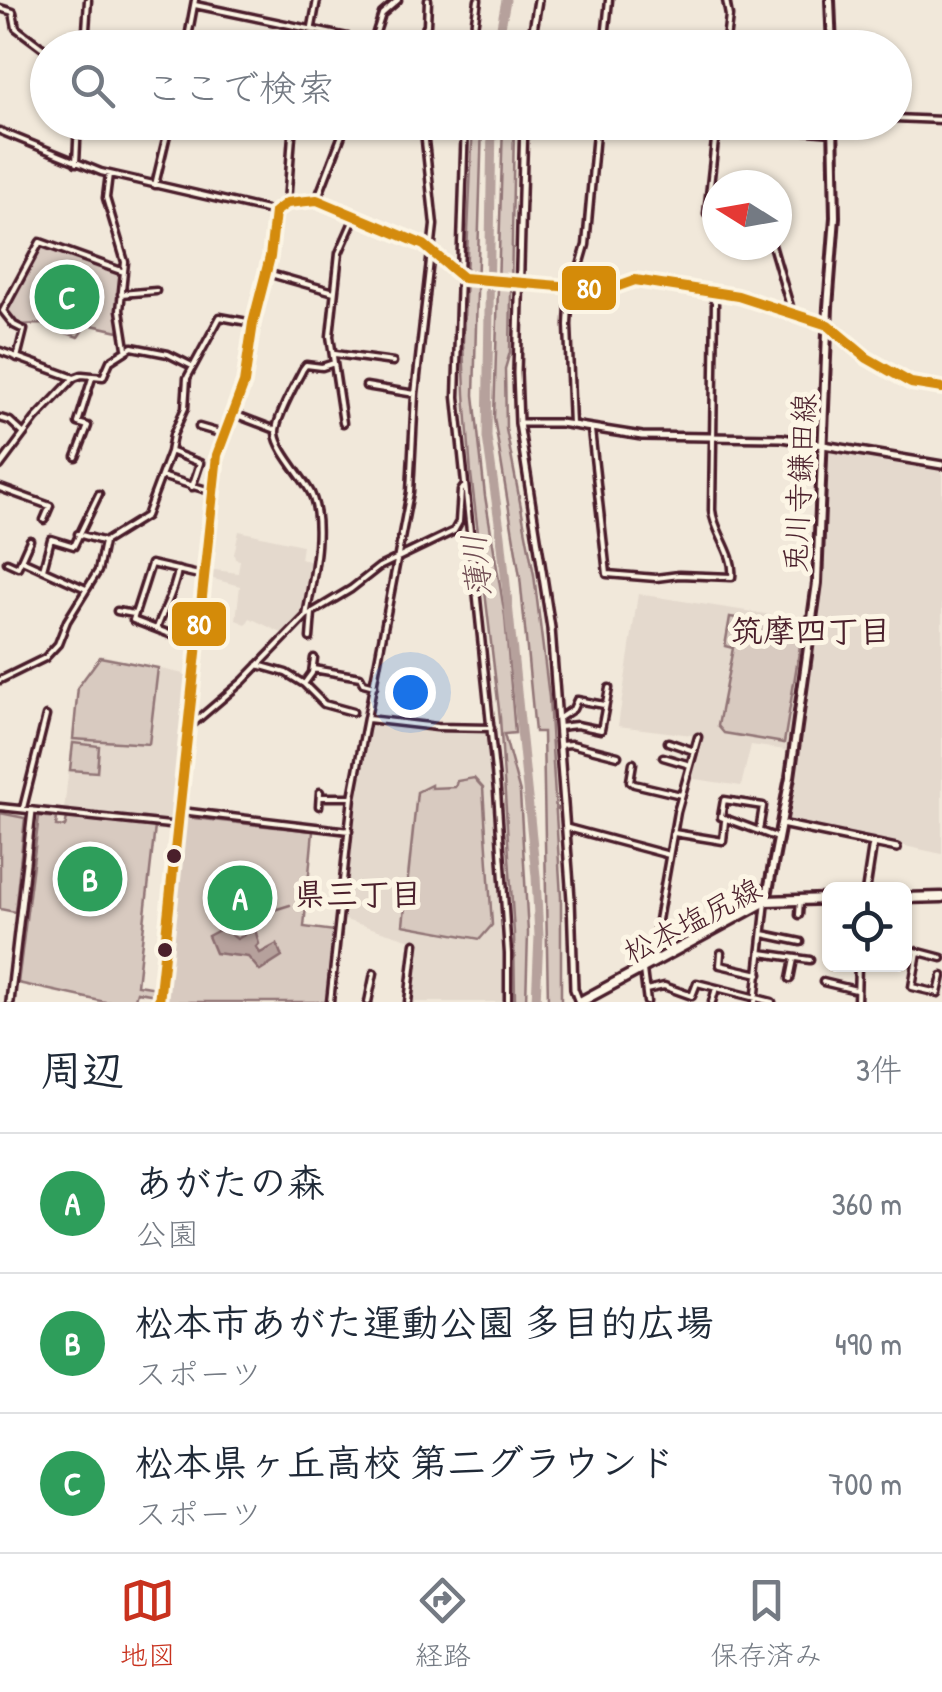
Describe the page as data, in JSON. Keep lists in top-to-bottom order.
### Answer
{
  "streets": {
    "main road": ["兎川寺鎌田線", "松本塩尻線"]
  },
  "crossings": [
    ["兎川寺鎌田線", "松本塩尻線"]
  ],
  "districts": ["筑摩四丁目", "県三丁目"],
  "water": ["薄川"],
  "lines": ["transit line 80"],
  "north": "left",
  "page": {
    "search": "ここで検索",
    "pins": ["C", "B", "A"],
    "heading": ["周辺", "3件"],
    "list": [
      {
        "mark": "A",
        "name": "あがたの森",
        "note": "公園",
        "value": "360 m"
      },
      {
        "mark": "B",
        "name": "松本市あがた運動公園 多目的広場",
        "note": "スポーツ",
        "value": "490 m"
      },
      {
        "mark": "C",
        "name": "松本県ヶ丘高校 第二グラウンド",
        "note": "スポーツ",
        "value": "700 m"
      }
    ],
    "nav": ["地図", "経路", "保存済み"]
  }
}
